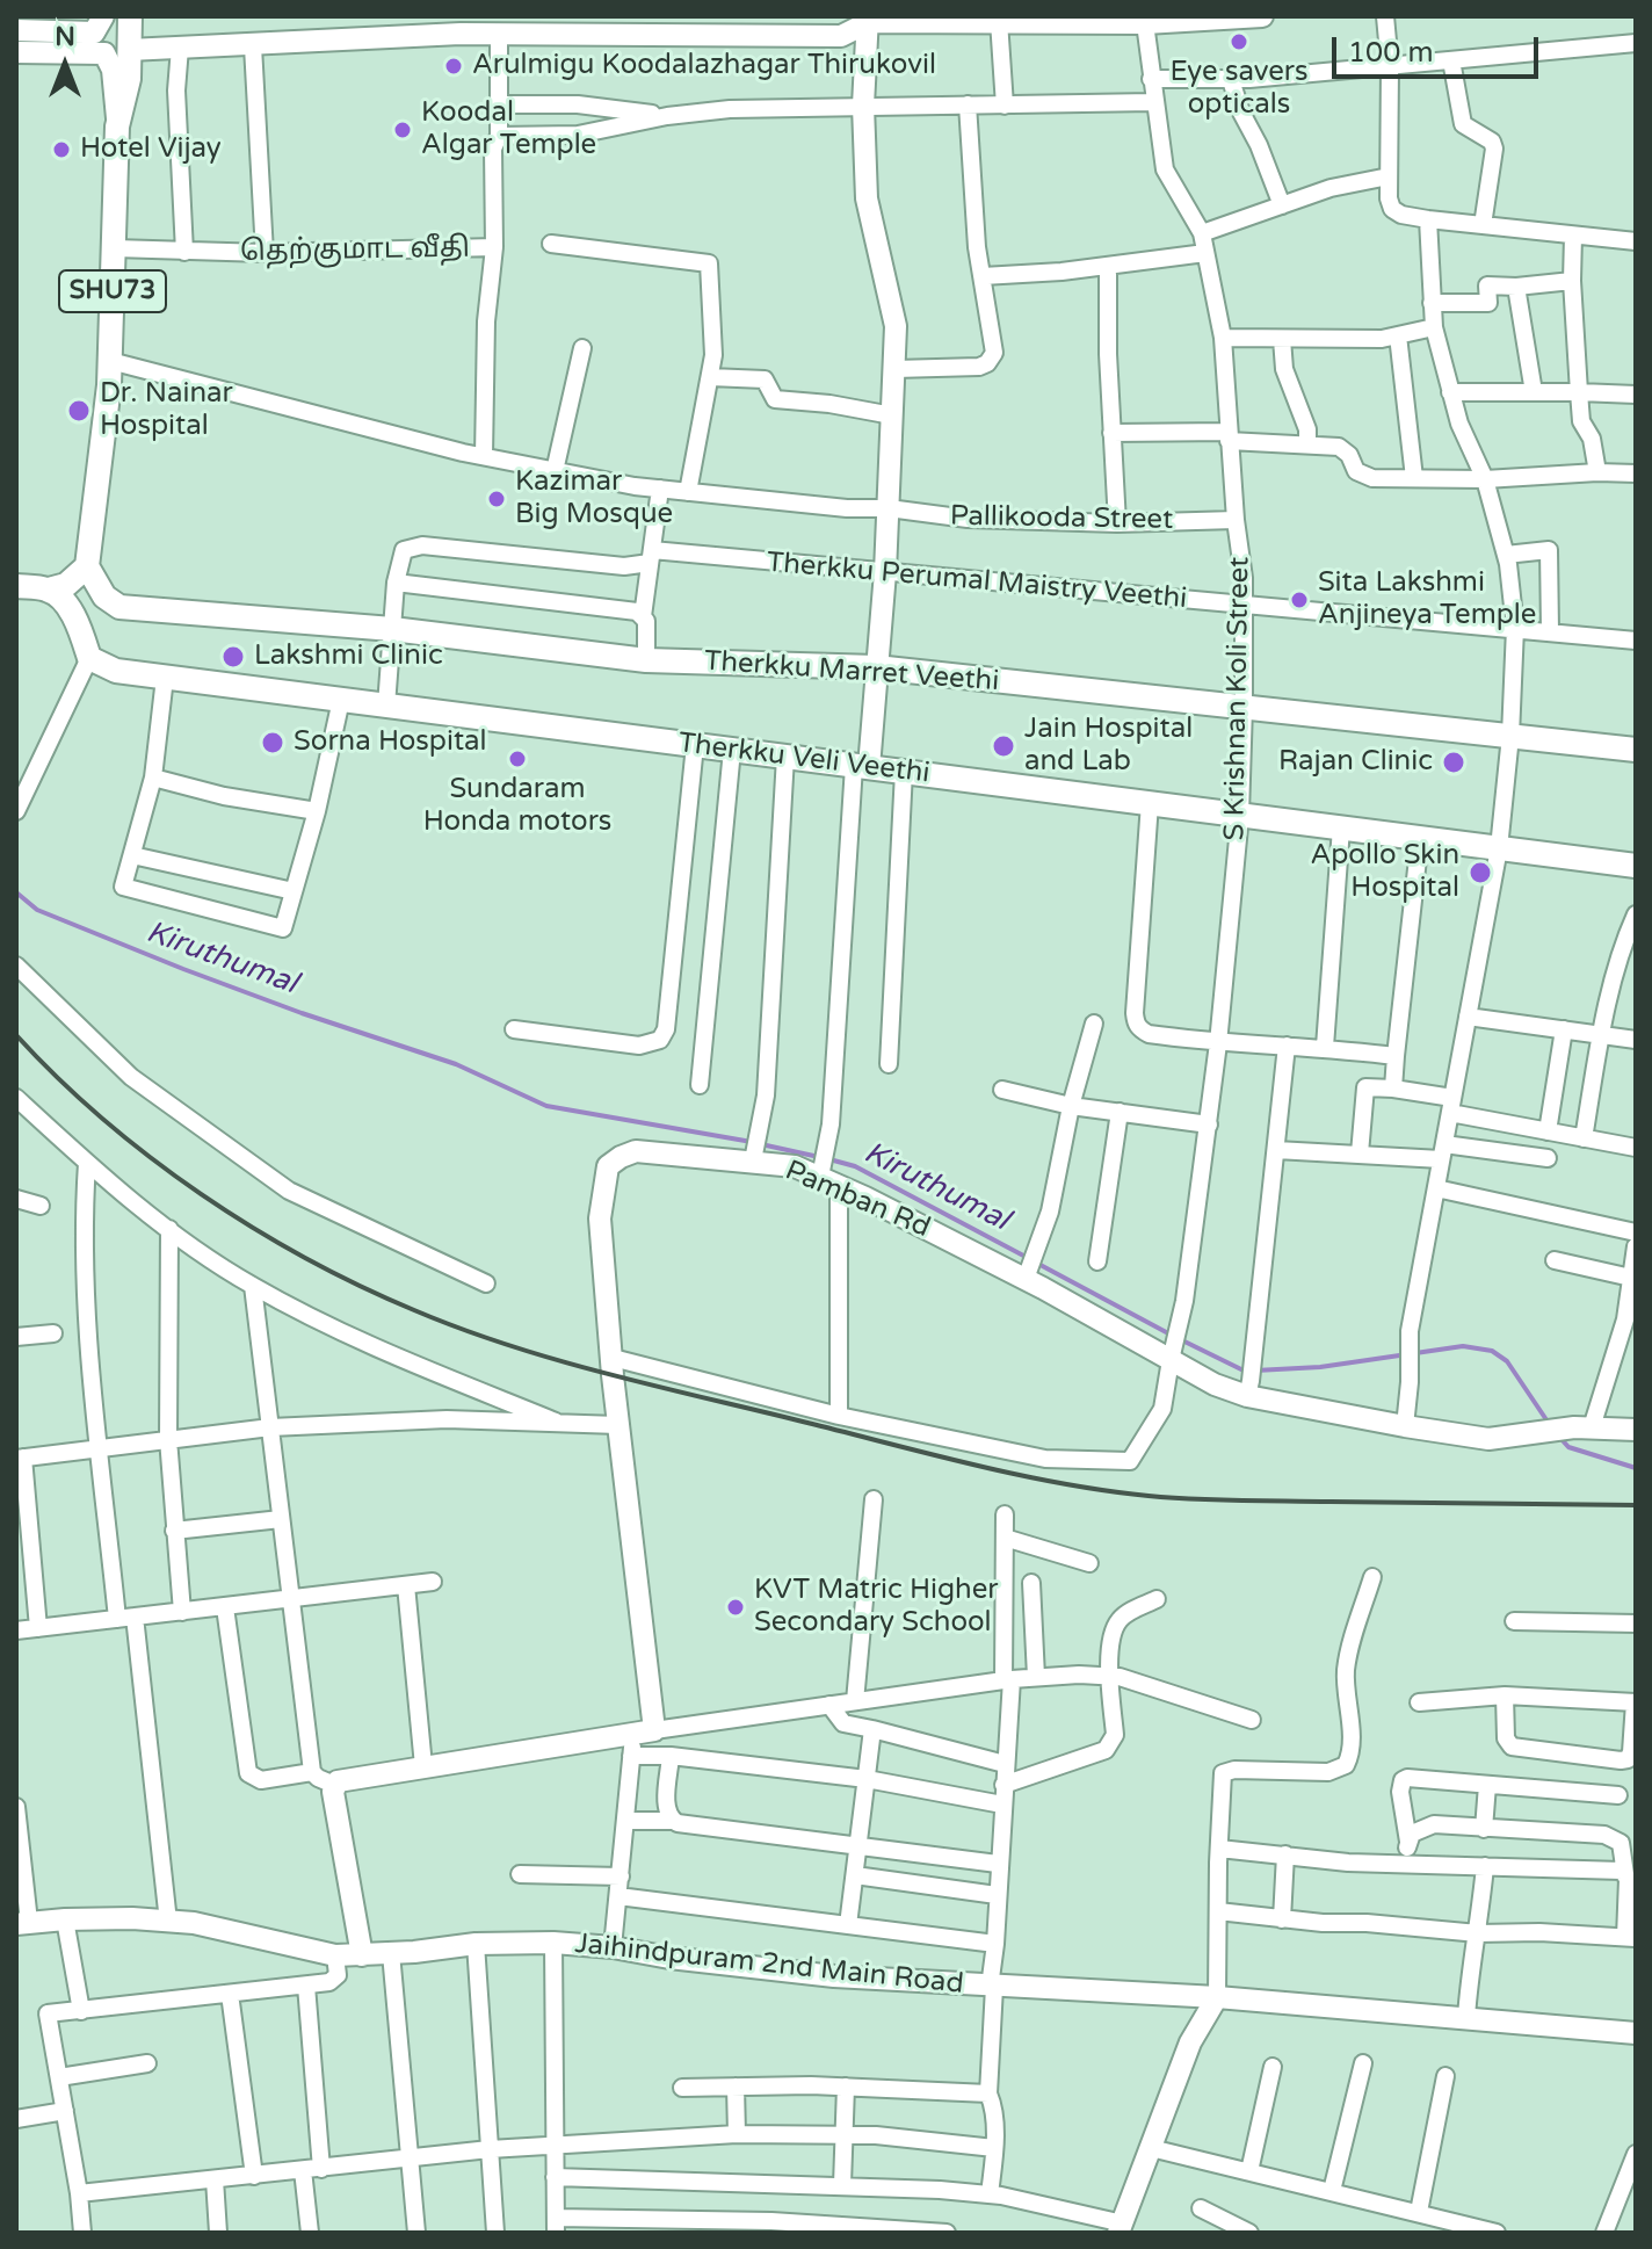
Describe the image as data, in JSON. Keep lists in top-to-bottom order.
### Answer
{
  "streets": {
    "main road": ["SHU73", "Therkku Marret Veethi", "Therkku Veli Veethi"],
    "street": [
      "தெற்குமாட வீதி",
      "Pallikooda Street",
      "Therkku Perumal Maistry Veethi",
      "S Krishnan Koli Street",
      "Pamban Rd",
      "Jaihindpuram 2nd Main Road"
    ]
  },
  "crossings": [
    ["தெற்குமாட வீதி", "SHU73"],
    ["SHU73", "Pallikooda Street"],
    ["Pallikooda Street", "S Krishnan Koli Street"],
    ["Therkku Perumal Maistry Veethi", "S Krishnan Koli Street"],
    ["Therkku Marret Veethi", "S Krishnan Koli Street"],
    ["S Krishnan Koli Street", "Therkku Veli Veethi"],
    ["S Krishnan Koli Street", "Pamban Rd"]
  ],
  "water": ["Kiruthumal"],
  "places": [
    "Eye savers opticals",
    "Arulmigu Koodalazhagar Thirukovil",
    "Koodal Algar Temple",
    "Hotel Vijay",
    "Dr. Nainar Hospital",
    "Kazimar Big Mosque",
    "Sita Lakshmi Anjineya Temple",
    "Lakshmi Clinic",
    "Sorna Hospital",
    "Jain Hospital and Lab",
    "Sundaram Honda motors",
    "Rajan Clinic",
    "Apollo Skin Hospital",
    "KVT Matric Higher Secondary School"
  ],
  "scale_bar": "100 m",
  "north": "top"
}
